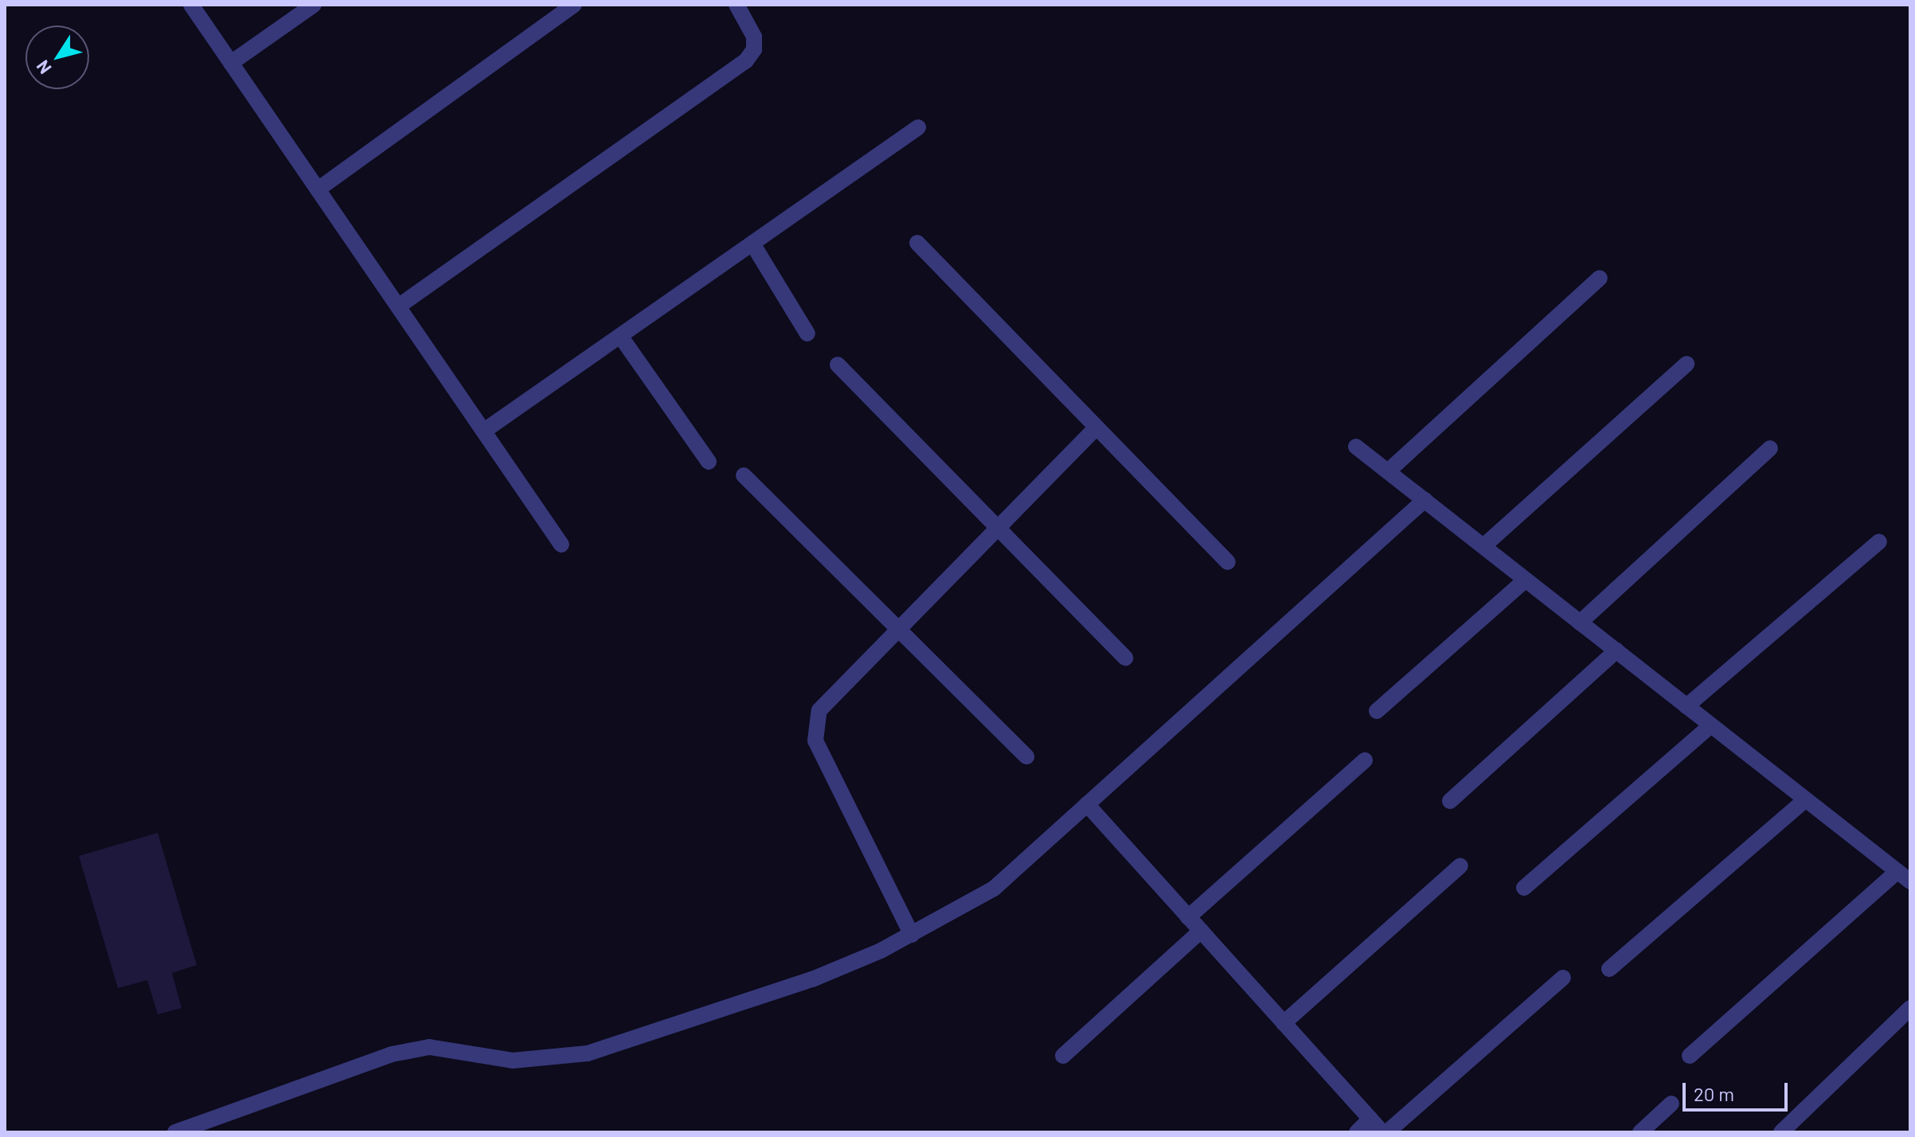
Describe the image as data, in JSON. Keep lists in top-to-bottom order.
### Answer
{
  "scale_bar": "20 m",
  "north": "bottom left"
}
